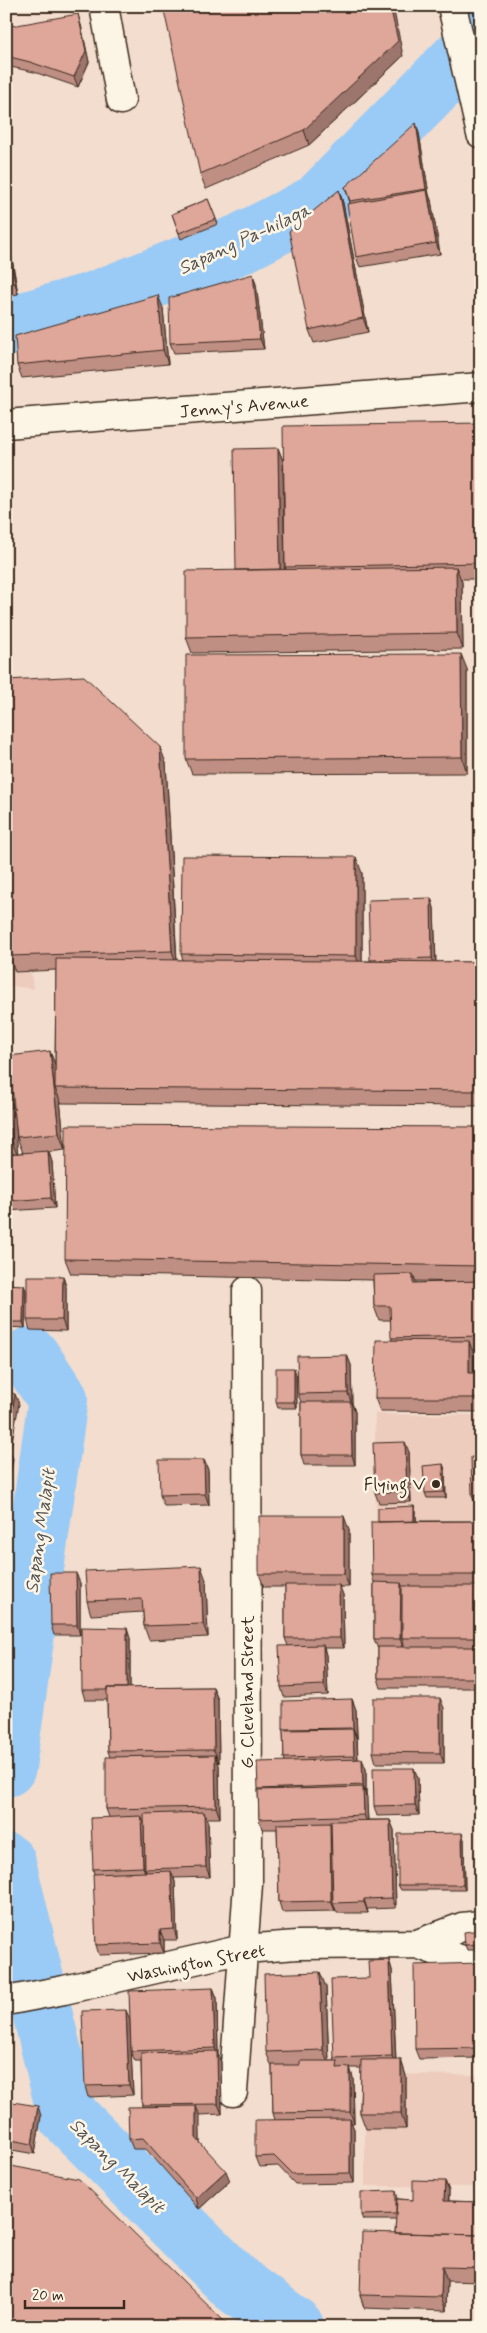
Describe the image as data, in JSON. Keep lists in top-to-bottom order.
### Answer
{
  "streets": {
    "street": ["Jenny's Avenue", "G. Cleveland Street", "Washington Street"]
  },
  "crossings": [
    ["G. Cleveland Street", "Washington Street"]
  ],
  "water": ["Sapang Pa-hilaga", "Sapang Malapit"],
  "places": ["Flying V"],
  "scale_bar": "20 m"
}
